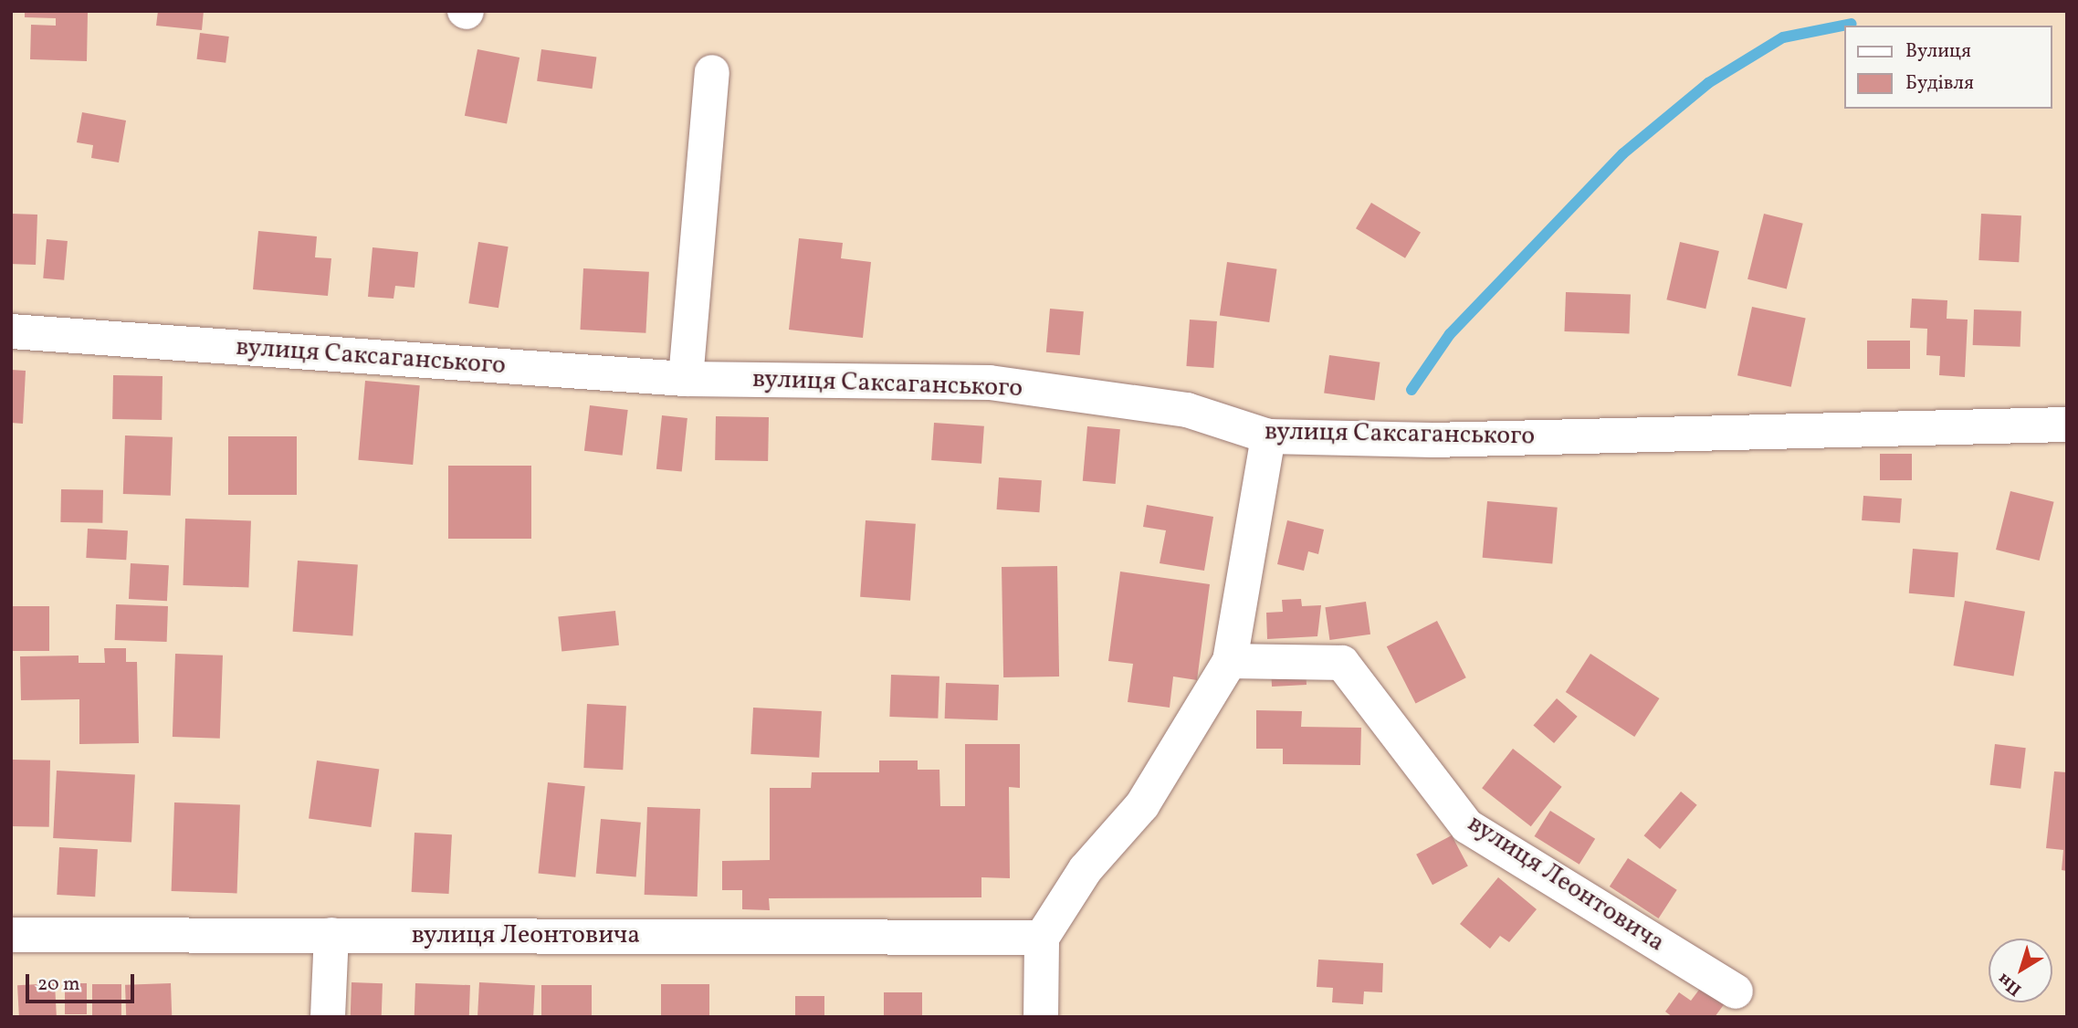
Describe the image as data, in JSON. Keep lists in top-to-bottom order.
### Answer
{
  "streets": {
    "street": ["вулиця Саксаганського", "вулиця Леонтовича"]
  },
  "legend": ["Вулиця", "Будівля"],
  "scale_bar": "20 m",
  "north": "bottom left"
}
